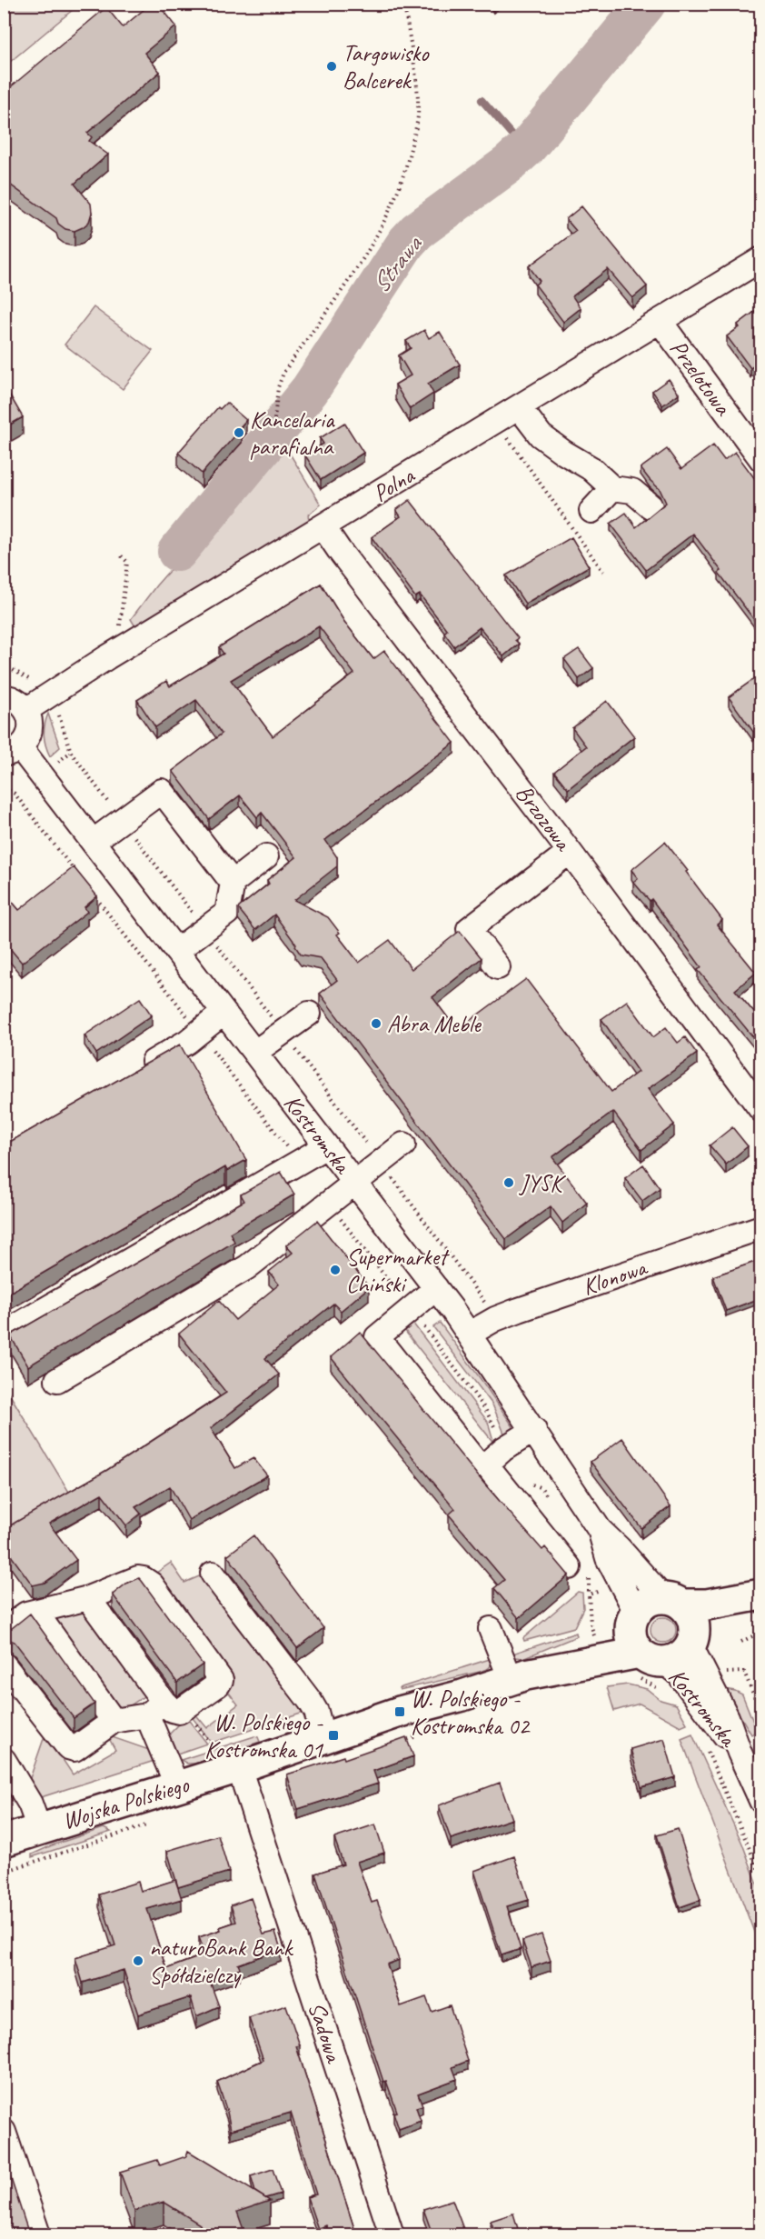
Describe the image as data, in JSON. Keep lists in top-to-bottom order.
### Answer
{
  "streets": {
    "main road": ["Wojska Polskiego"],
    "street": [
      "Przelotowa",
      "Polna",
      "Brzozowa",
      "Kostromska",
      "Klonowa",
      "Sadowa"
    ]
  },
  "crossings": [
    ["Przelotowa", "Polna"],
    ["Polna", "Brzozowa"],
    ["Kostromska", "Klonowa"],
    ["Kostromska", "Wojska Polskiego"],
    ["Wojska Polskiego", "Sadowa"]
  ],
  "water": ["Strawa"],
  "places": {
    "other": [
      "Targowisko Balcerek",
      "Kancelaria parafialna",
      "Abra Meble",
      "JYSK",
      "Supermarket Chiński",
      "naturoBank Bank Spółdzielczy"
    ],
    "transit": ["W. Polskiego - Kostromska 02", "W. Polskiego - Kostromska 01"]
  }
}
